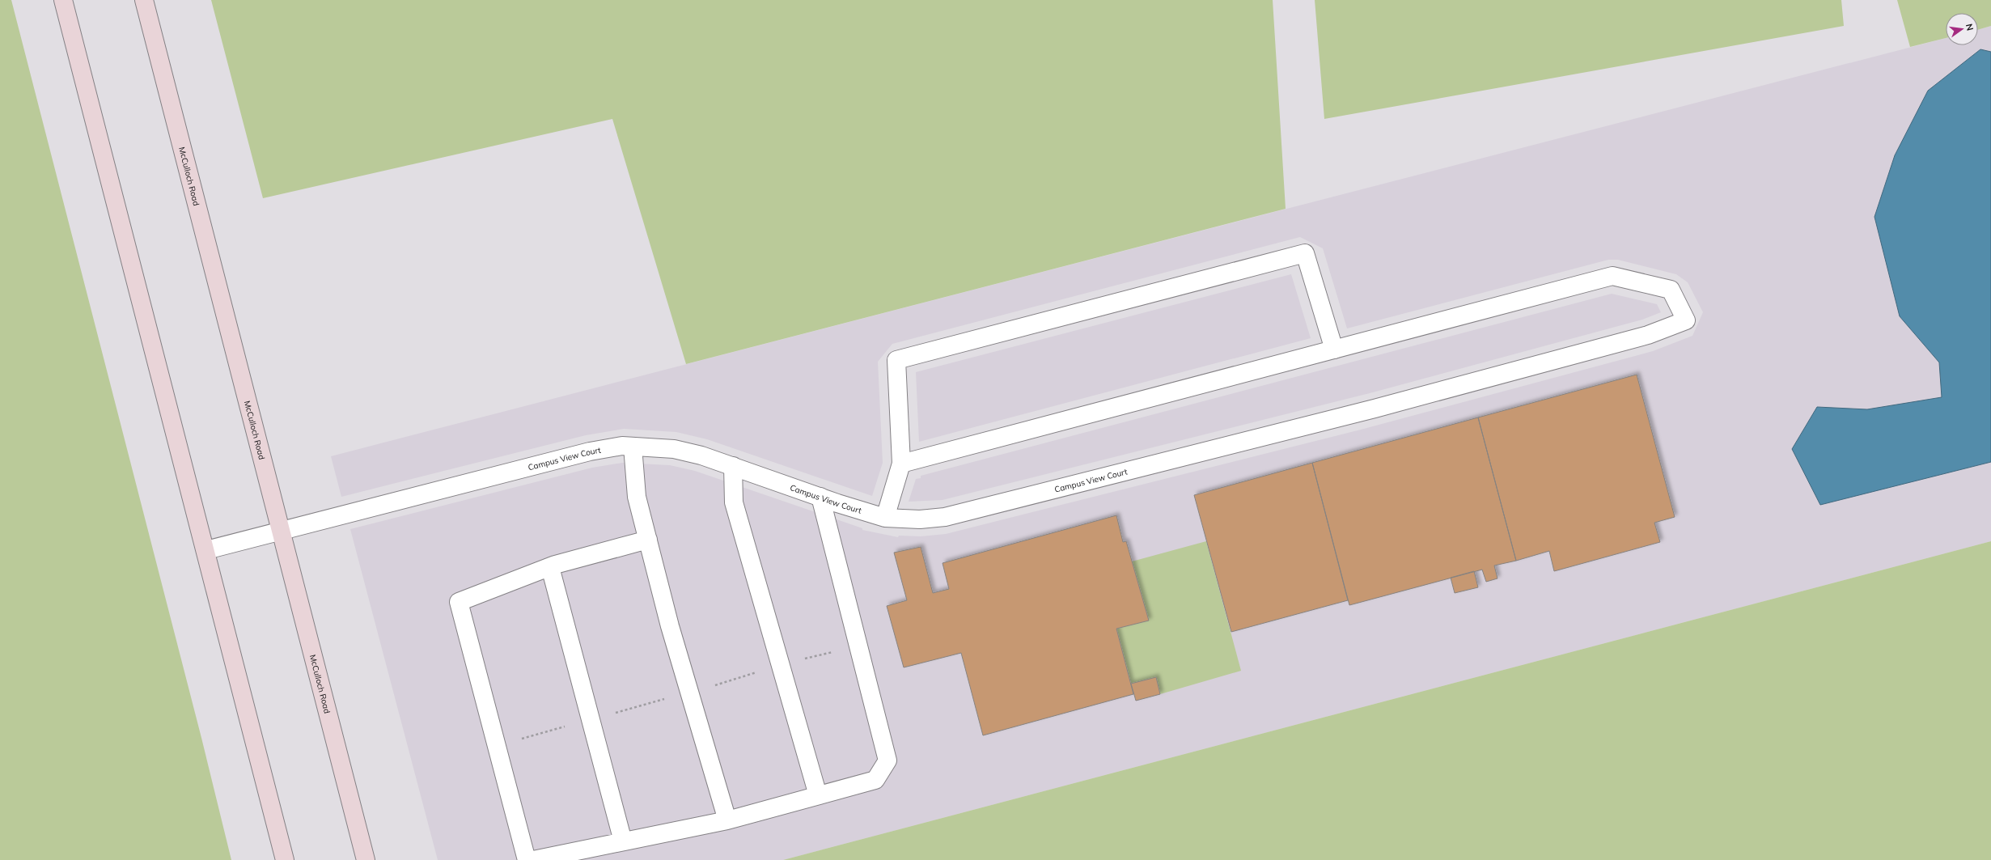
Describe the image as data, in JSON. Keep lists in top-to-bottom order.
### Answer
{
  "streets": {
    "main road": ["McCulloch Road"],
    "street": ["Campus View Court"]
  },
  "crossings": [
    ["McCulloch Road", "Campus View Court"]
  ],
  "north": "right"
}
